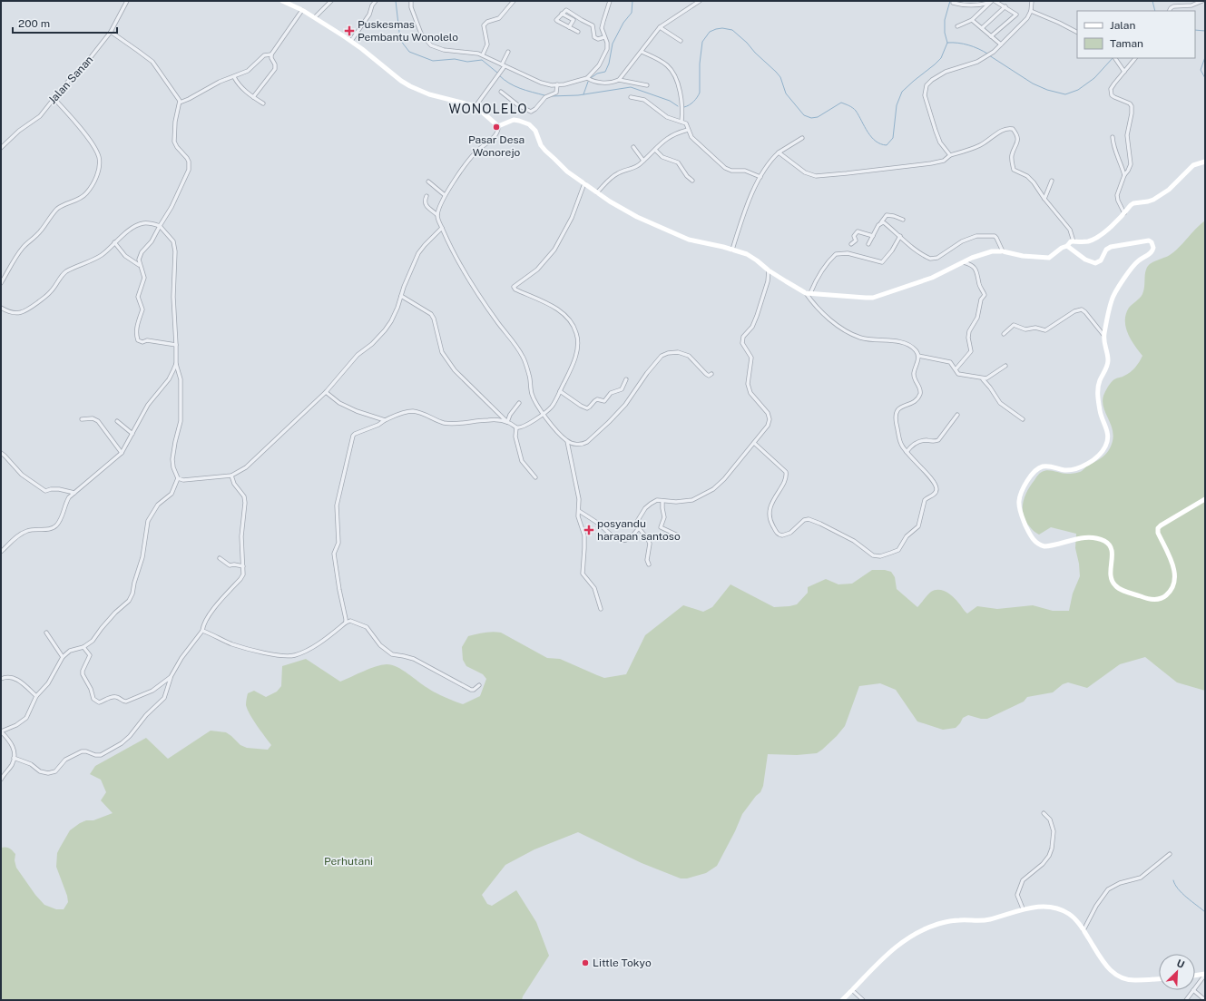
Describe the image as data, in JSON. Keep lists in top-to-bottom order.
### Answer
{
  "streets": {
    "street": ["Jalan Sanan"]
  },
  "districts": ["WONOLELO"],
  "parks": ["Perhutani"],
  "places": {
    "health": ["Puskesmas Pembantu Wonolelo", "posyandu harapan santoso"],
    "other": ["Pasar Desa Wonorejo", "Little Tokyo"]
  },
  "legend": ["Jalan", "Taman"],
  "scale_bar": "200 m",
  "north": "top right"
}
